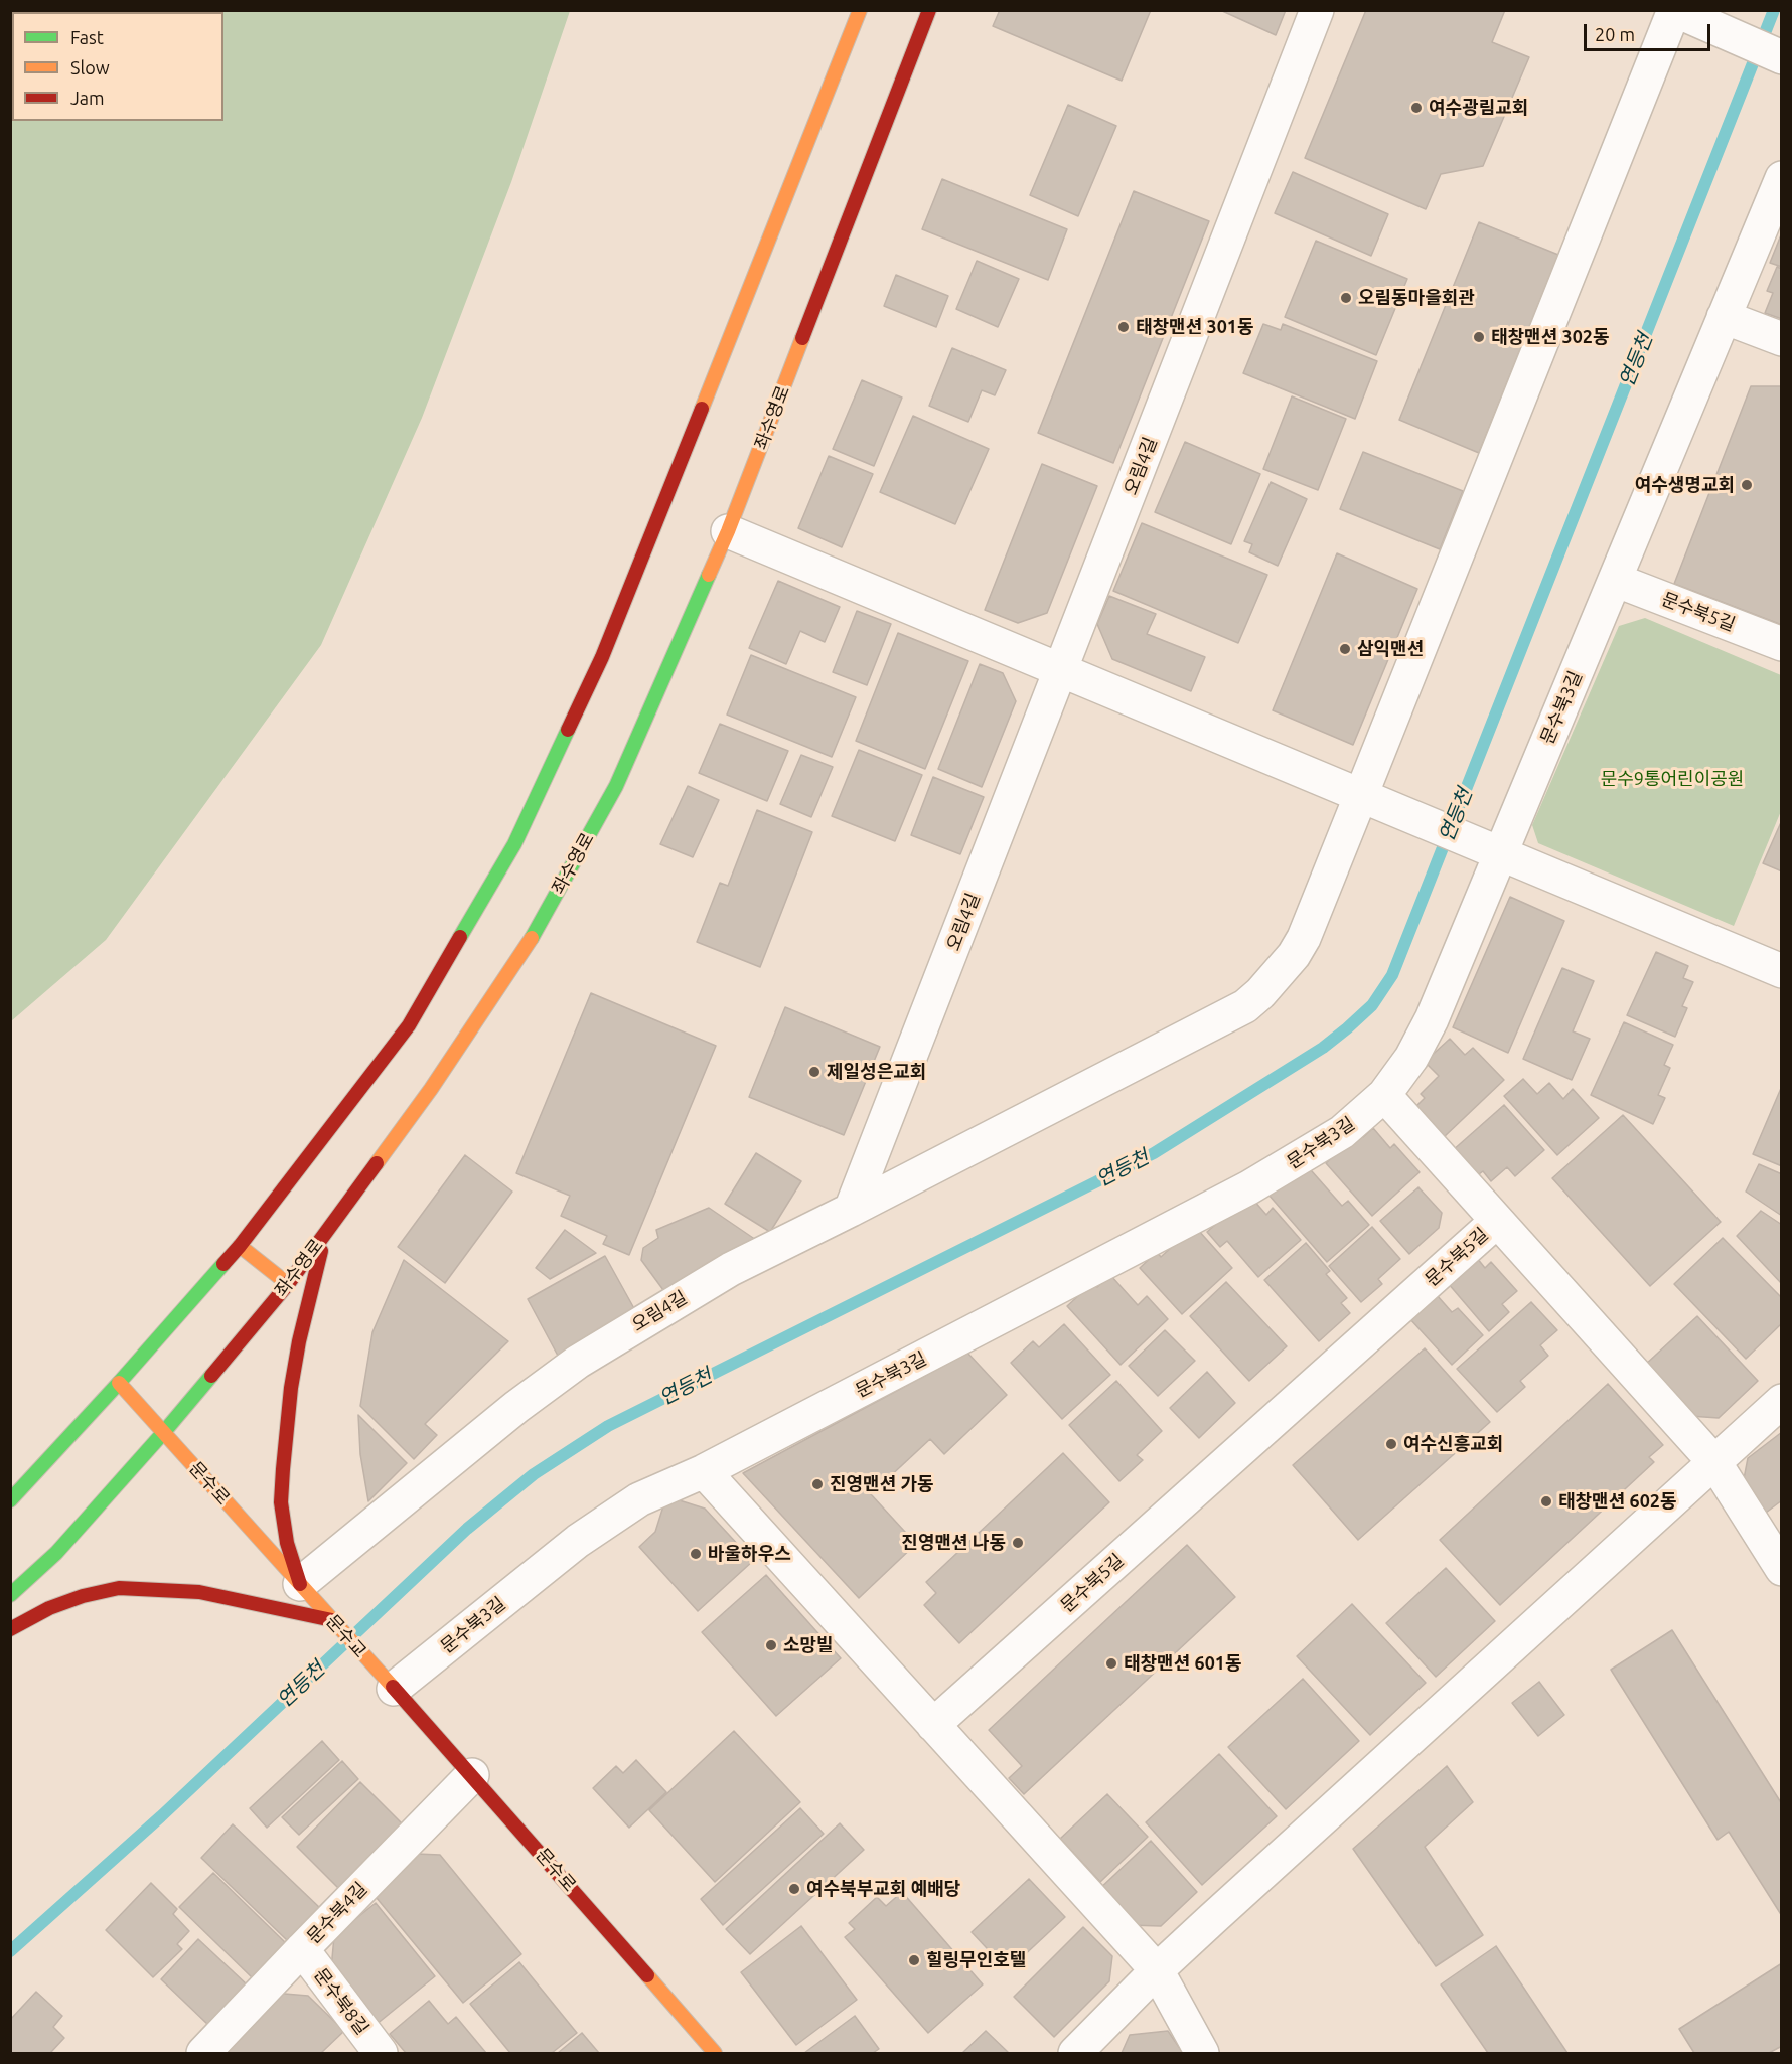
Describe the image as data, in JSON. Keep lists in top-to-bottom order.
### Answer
{
  "streets": {
    "main road": ["좌수영로", "문수로", "문수교"],
    "street": [
      "오림4길",
      "문수북5길",
      "문수북3길",
      "문수북4길",
      "문수북8길"
    ]
  },
  "crossings": [
    ["좌수영로", "문수로"],
    ["오림4길", "문수로"],
    ["오림4길", "문수교"],
    ["문수북5길", "문수북3길"],
    ["문수북3길", "문수로"],
    ["문수북3길", "문수교"],
    ["문수로", "문수교"],
    ["문수로", "문수북4길"],
    ["문수북4길", "문수북8길"]
  ],
  "water": ["연등천"],
  "parks": ["문수9통어린이공원"],
  "places": [
    "여수광림교회",
    "오림동마을회관",
    "태창맨션 301동",
    "태창맨션 302동",
    "여수생명교회",
    "삼익맨션",
    "제일성은교회",
    "여수신흥교회",
    "진영맨션 가동",
    "태창맨션 602동",
    "진영맨션 나동",
    "바울하우스",
    "소망빌",
    "태창맨션 601동",
    "여수북부교회 예배당",
    "힐링무인호텔"
  ],
  "legend": ["Fast", "Slow", "Jam"],
  "scale_bar": "20 m"
}
